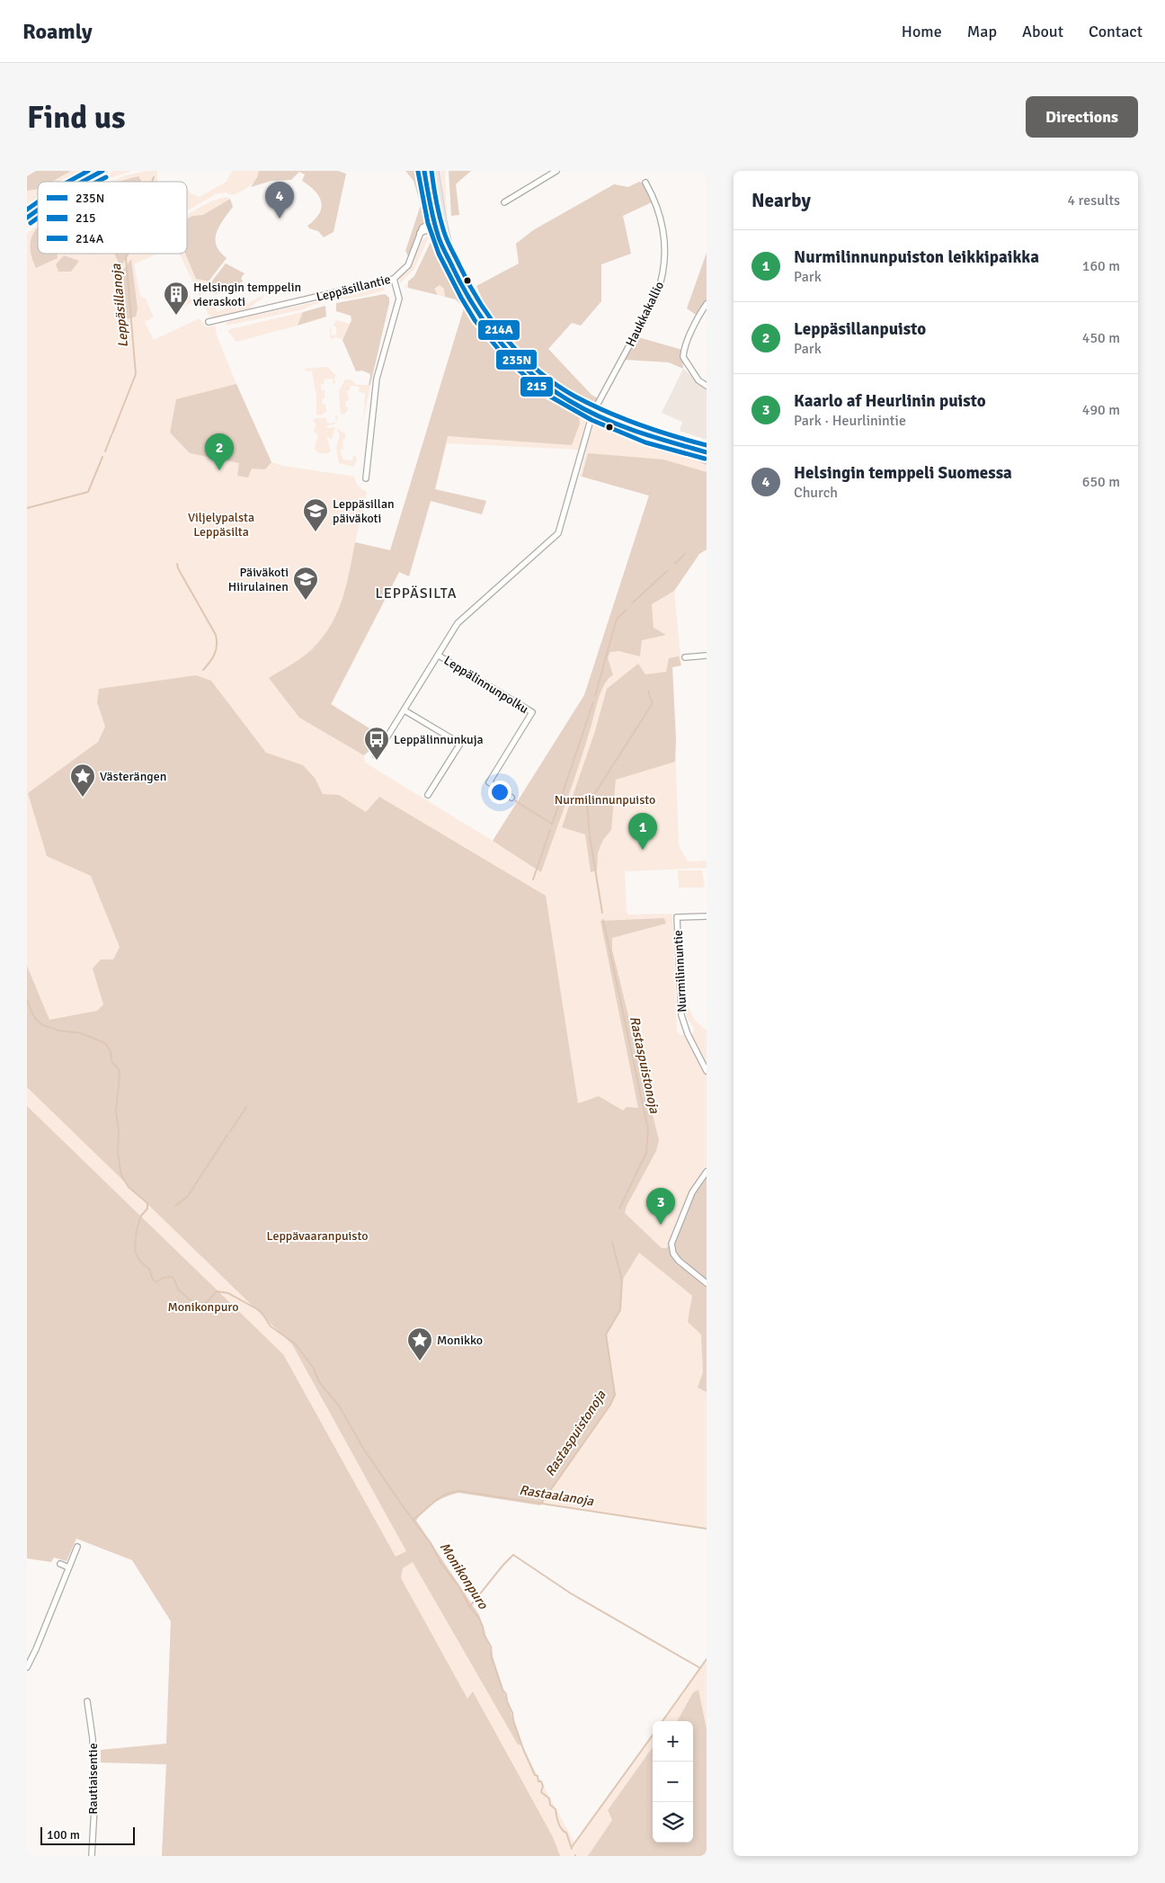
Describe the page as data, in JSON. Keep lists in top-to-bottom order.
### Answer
{
  "streets": {
    "street": [
      "Leppäsillantie",
      "Haukkakallio",
      "Leppälinnunpolku",
      "Nurmilinnuntie",
      "Rautiaisentie"
    ]
  },
  "crossings": [
    ["Haukkakallio", "Leppälinnunpolku"]
  ],
  "districts": ["LEPPÄSILTA"],
  "water": [
    "Leppäsillanoja",
    "Rastaspuistonoja",
    "Rastaalanoja",
    "Monikonpuro"
  ],
  "parks": [
    "Viljelypalsta Leppäsilta",
    "Nurmilinnunpuisto",
    "Leppävaaranpuisto",
    "Monikonpuro"
  ],
  "places": {
    "building": ["Helsingin temppelin vieraskoti"],
    "school or university": ["Leppäsillan päiväkoti", "Päiväkoti Hiirulainen"],
    "bus stop": ["Leppälinnunkuja"],
    "place": ["Västerängen", "Monikko"]
  },
  "lines": ["transit line 235N", "transit line 214A", "transit line 215"],
  "legend": ["235N", "215", "214A"],
  "scale_bar": "100 m",
  "page": {
    "header": "Roamly",
    "nav": [
      "Home",
      "Map",
      "About",
      "Contact"
    ],
    "buttons": "Directions",
    "title": "Find us",
    "heading": ["Nearby", "4 results"],
    "pins": [
      "4",
      "2",
      "1",
      "3"
    ],
    "list": [
      {
        "mark": "1",
        "name": "Nurmilinnunpuiston leikkipaikka",
        "note": "Park",
        "value": "160 m"
      },
      {
        "mark": "2",
        "name": "Leppäsillanpuisto",
        "note": "Park",
        "value": "450 m"
      },
      {
        "mark": "3",
        "name": "Kaarlo af Heurlinin puisto",
        "note": "Park · Heurlinintie",
        "value": "490 m"
      },
      {
        "mark": "4",
        "name": "Helsingin temppeli Suomessa",
        "note": "Church",
        "value": "650 m"
      }
    ],
    "map_buttons": ["+", "−"],
    "scale": "100 m"
  }
}
